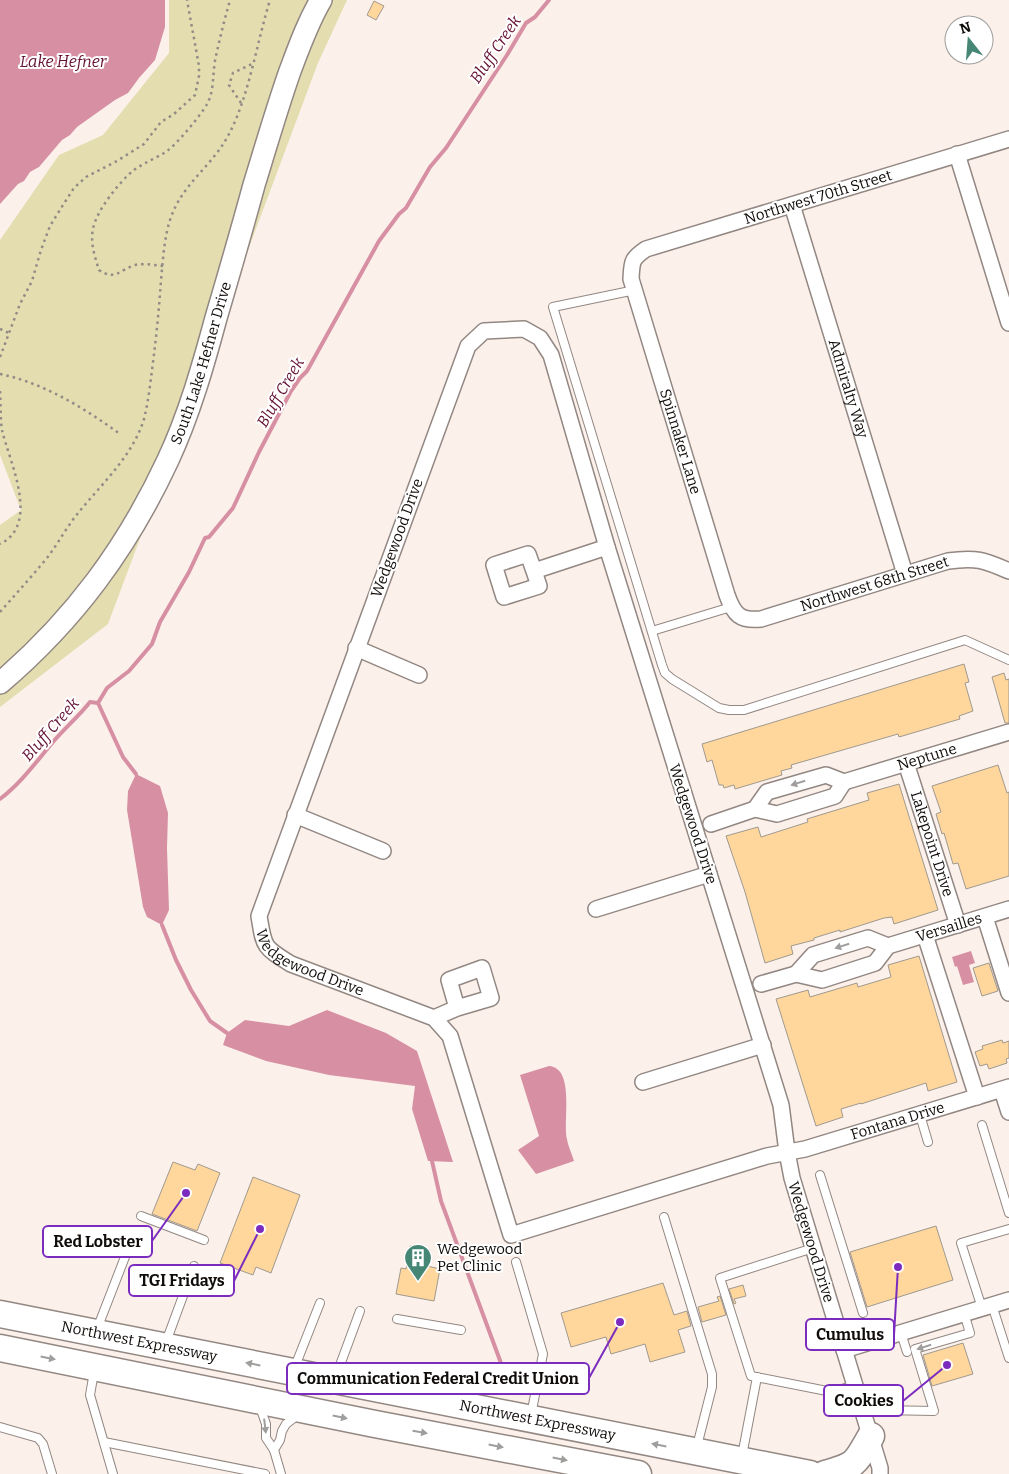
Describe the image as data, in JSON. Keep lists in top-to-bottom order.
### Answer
{
  "streets": {
    "highway": ["Northwest Expressway"],
    "street": [
      "Northwest 70th Street",
      "South Lake Hefner Drive",
      "Admiralty Way",
      "Spinnaker Lane",
      "Wedgewood Drive",
      "Northwest 68th Street",
      "Neptune",
      "Lakepoint Drive",
      "Versailles",
      "Fontana Drive"
    ]
  },
  "crossings": [
    ["Northwest 70th Street", "Admiralty Way"],
    ["Northwest 70th Street", "Spinnaker Lane"],
    ["Admiralty Way", "Northwest 68th Street"],
    ["Spinnaker Lane", "Northwest 68th Street"],
    ["Wedgewood Drive", "Fontana Drive"],
    ["Neptune", "Lakepoint Drive"],
    ["Lakepoint Drive", "Versailles"]
  ],
  "water": ["Bluff Creek", "Lake Hefner"],
  "places": {
    "other": [
      "Red Lobster",
      "TGI Fridays",
      "Cumulus",
      "Communication Federal Credit Union",
      "Cookies"
    ],
    "building": ["Wedgewood Pet Clinic"]
  },
  "north": "top"
}
